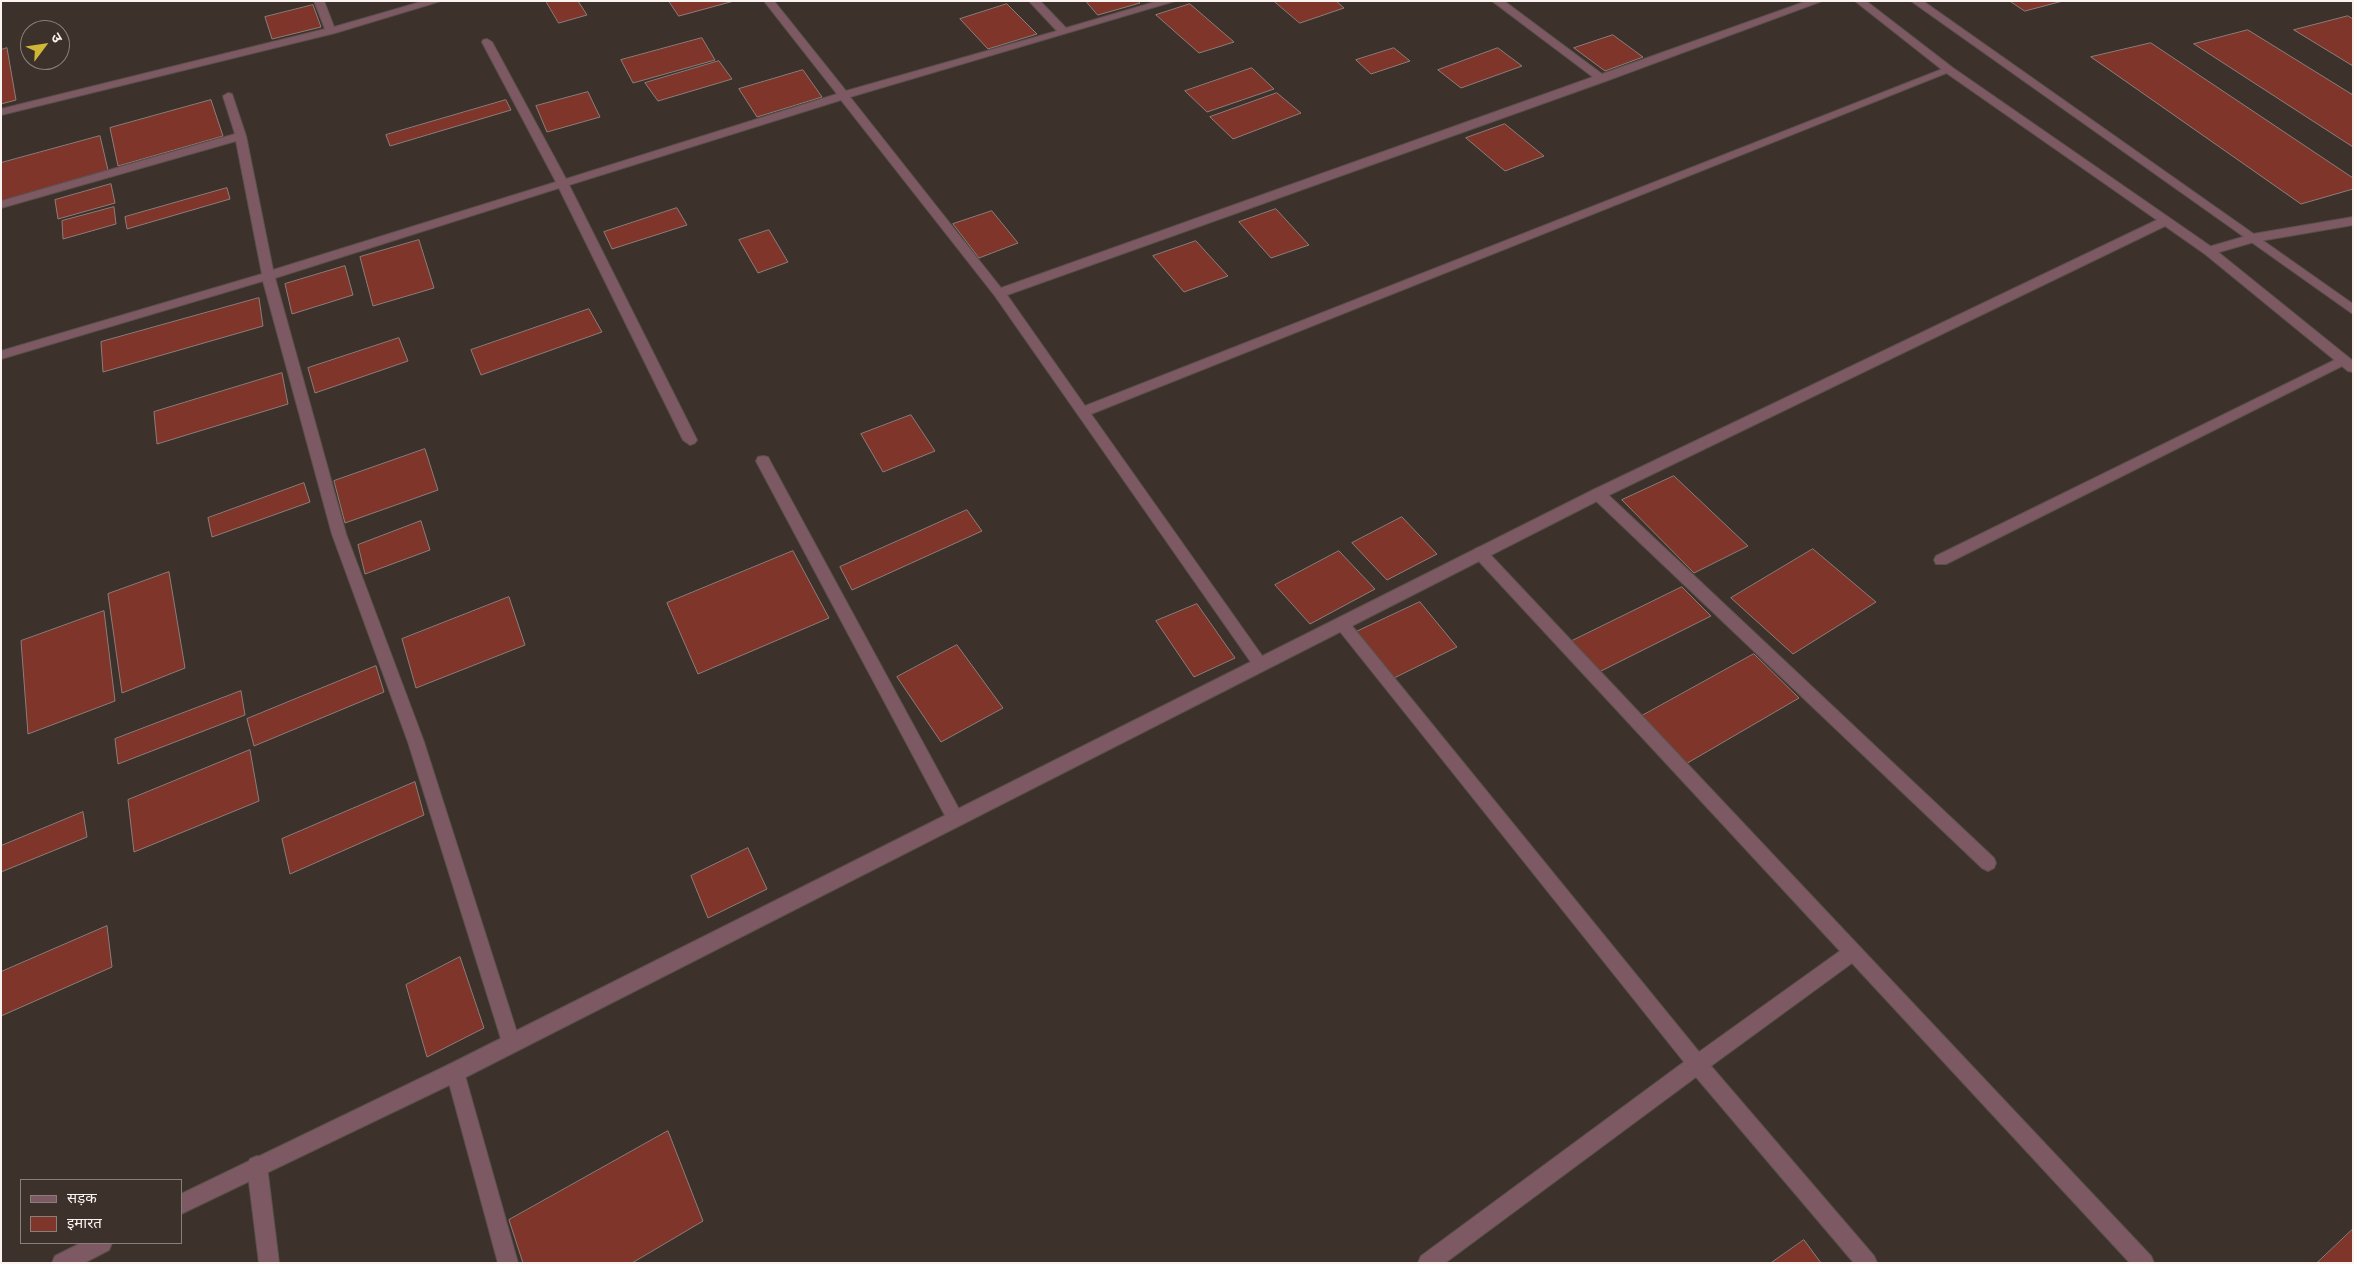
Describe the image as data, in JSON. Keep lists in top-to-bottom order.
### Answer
{
  "legend": ["सड़क", "इमारत"],
  "north": "top right"
}
